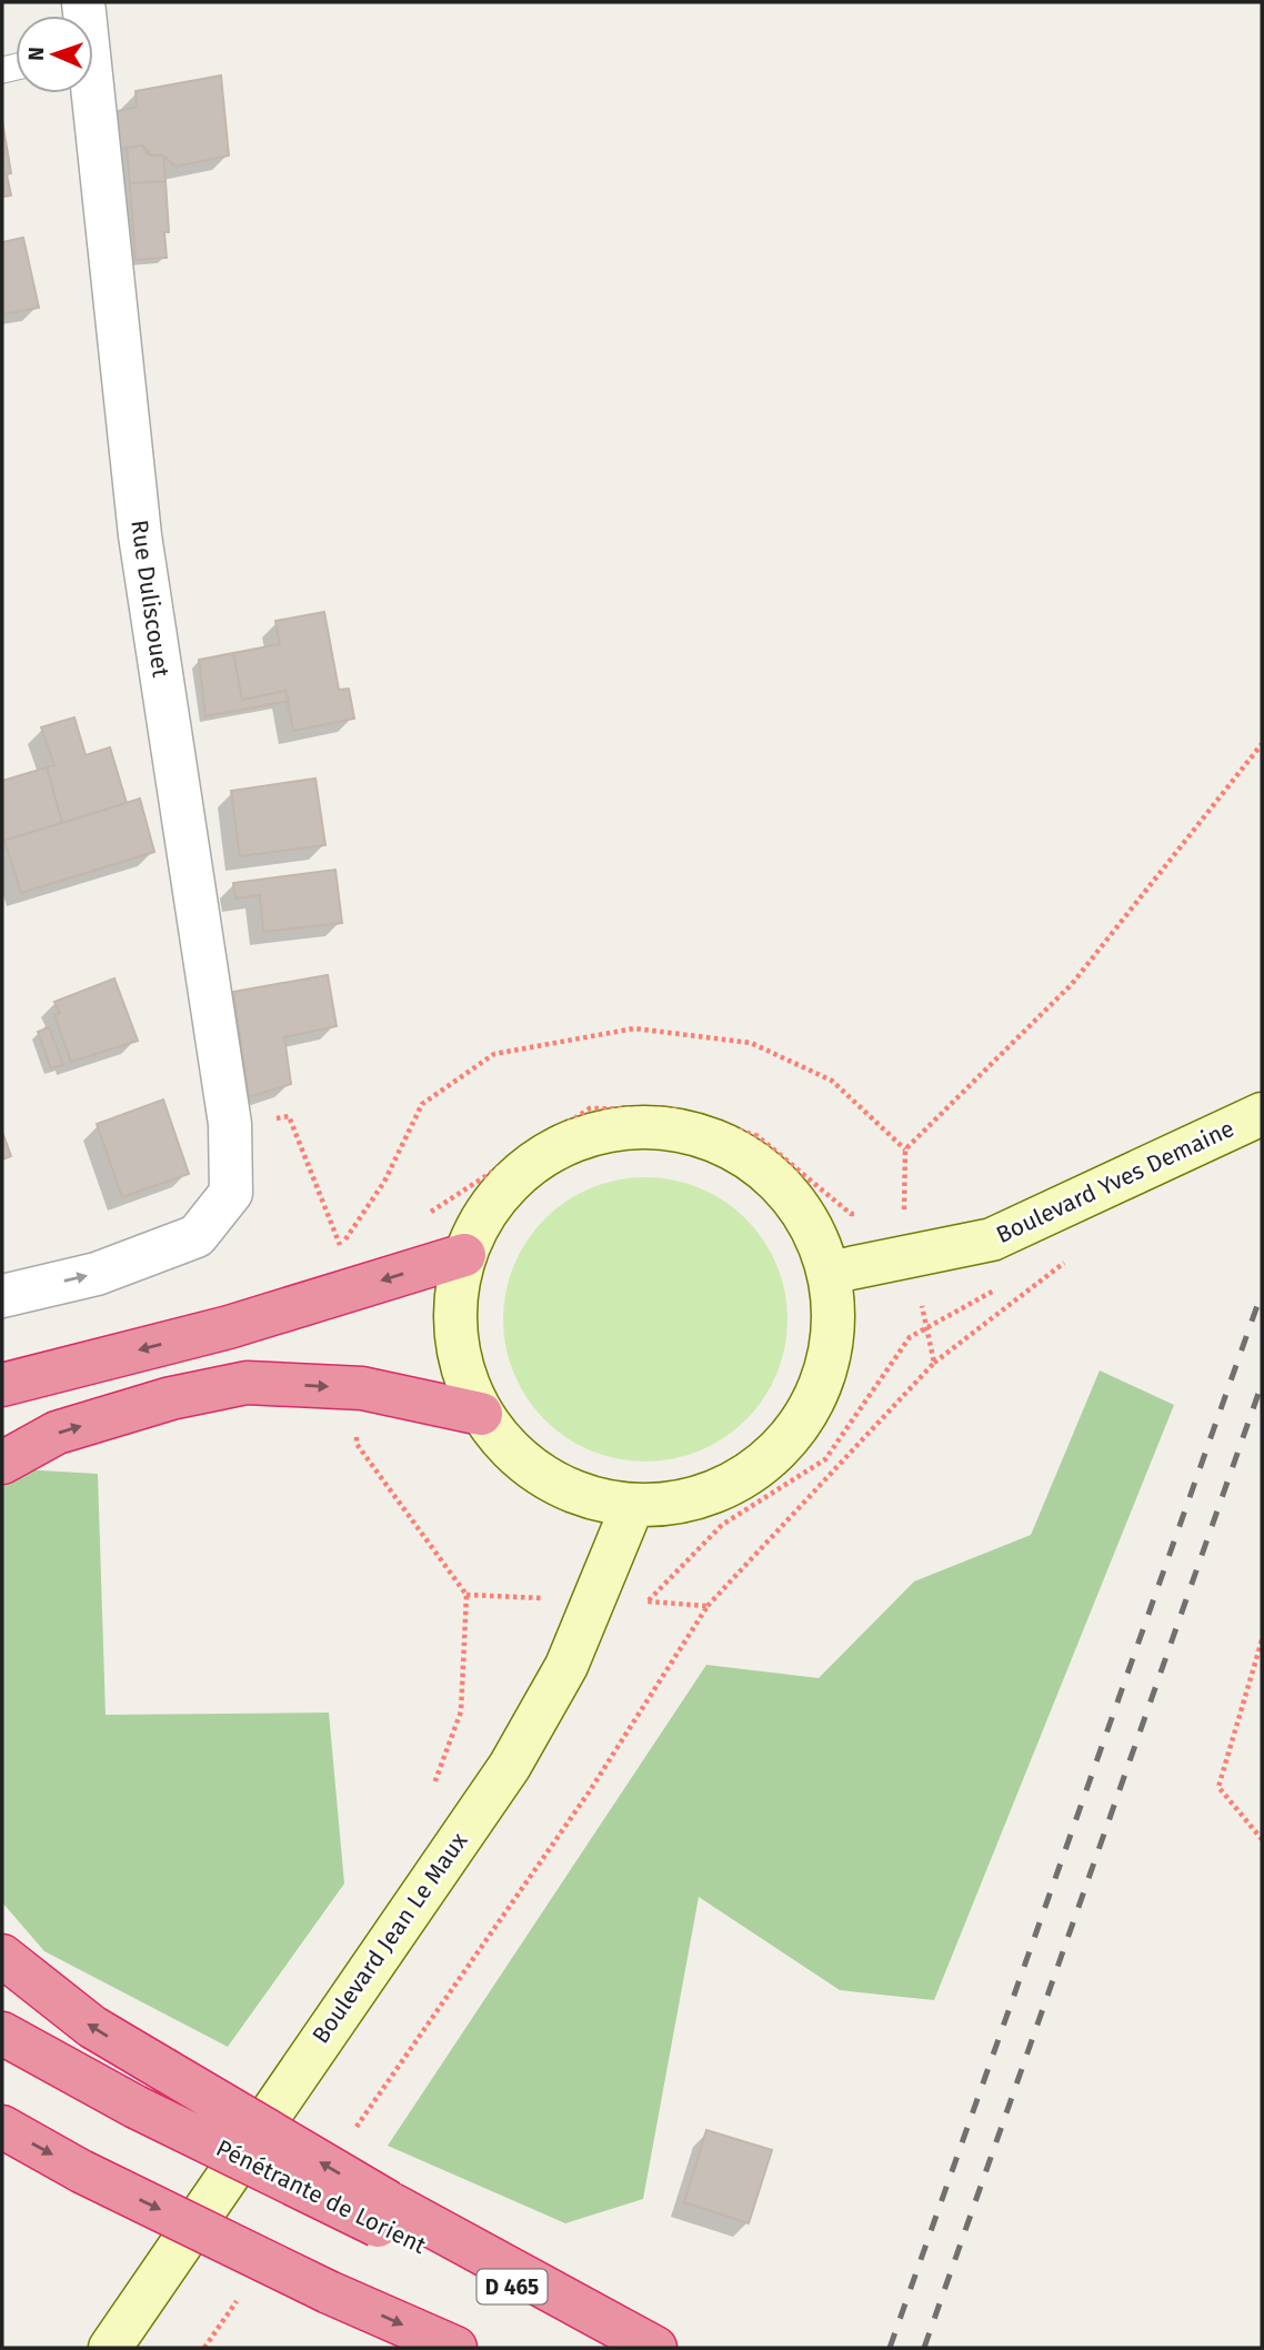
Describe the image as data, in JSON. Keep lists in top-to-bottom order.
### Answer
{
  "streets": {
    "highway": ["Pénétrante de Lorient", "D 465"],
    "main road": ["Boulevard Yves Demaine", "Boulevard Jean Le Maux"],
    "street": ["Rue Duliscouet"]
  },
  "north": "left"
}
